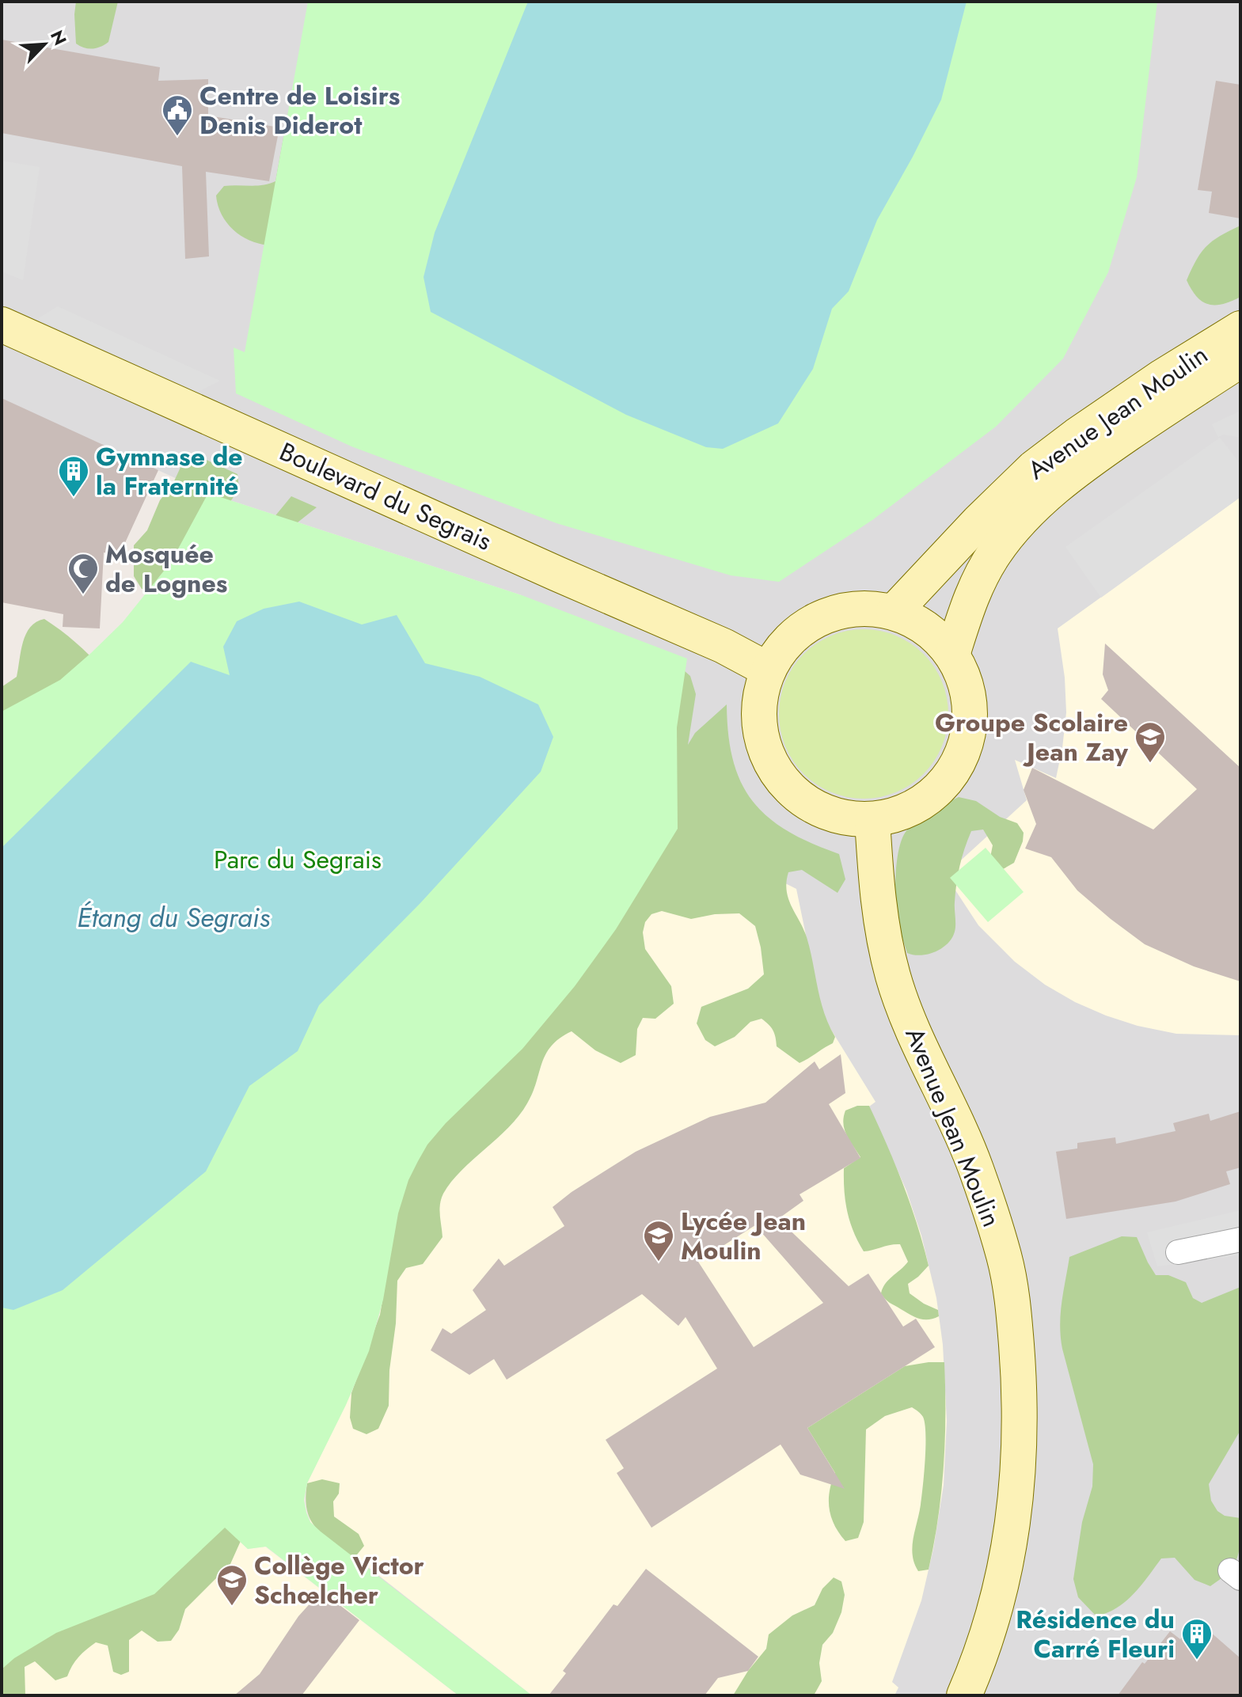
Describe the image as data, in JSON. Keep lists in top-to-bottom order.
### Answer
{
  "streets": {
    "street": ["Avenue Jean Moulin", "Boulevard du Segrais"]
  },
  "crossings": [
    ["Avenue Jean Moulin", "Boulevard du Segrais"]
  ],
  "water": ["Étang du Segrais"],
  "parks": ["Parc du Segrais"],
  "places": {
    "public building": ["Centre de Loisirs Denis Diderot"],
    "building": ["Gymnase de la Fraternité", "Résidence du Carré Fleuri"],
    "mosque": ["Mosquée de Lognes"],
    "school or university": ["Groupe Scolaire Jean Zay", "Lycée Jean Moulin", "Collège Victor Schœlcher"]
  },
  "north": "top right"
}
